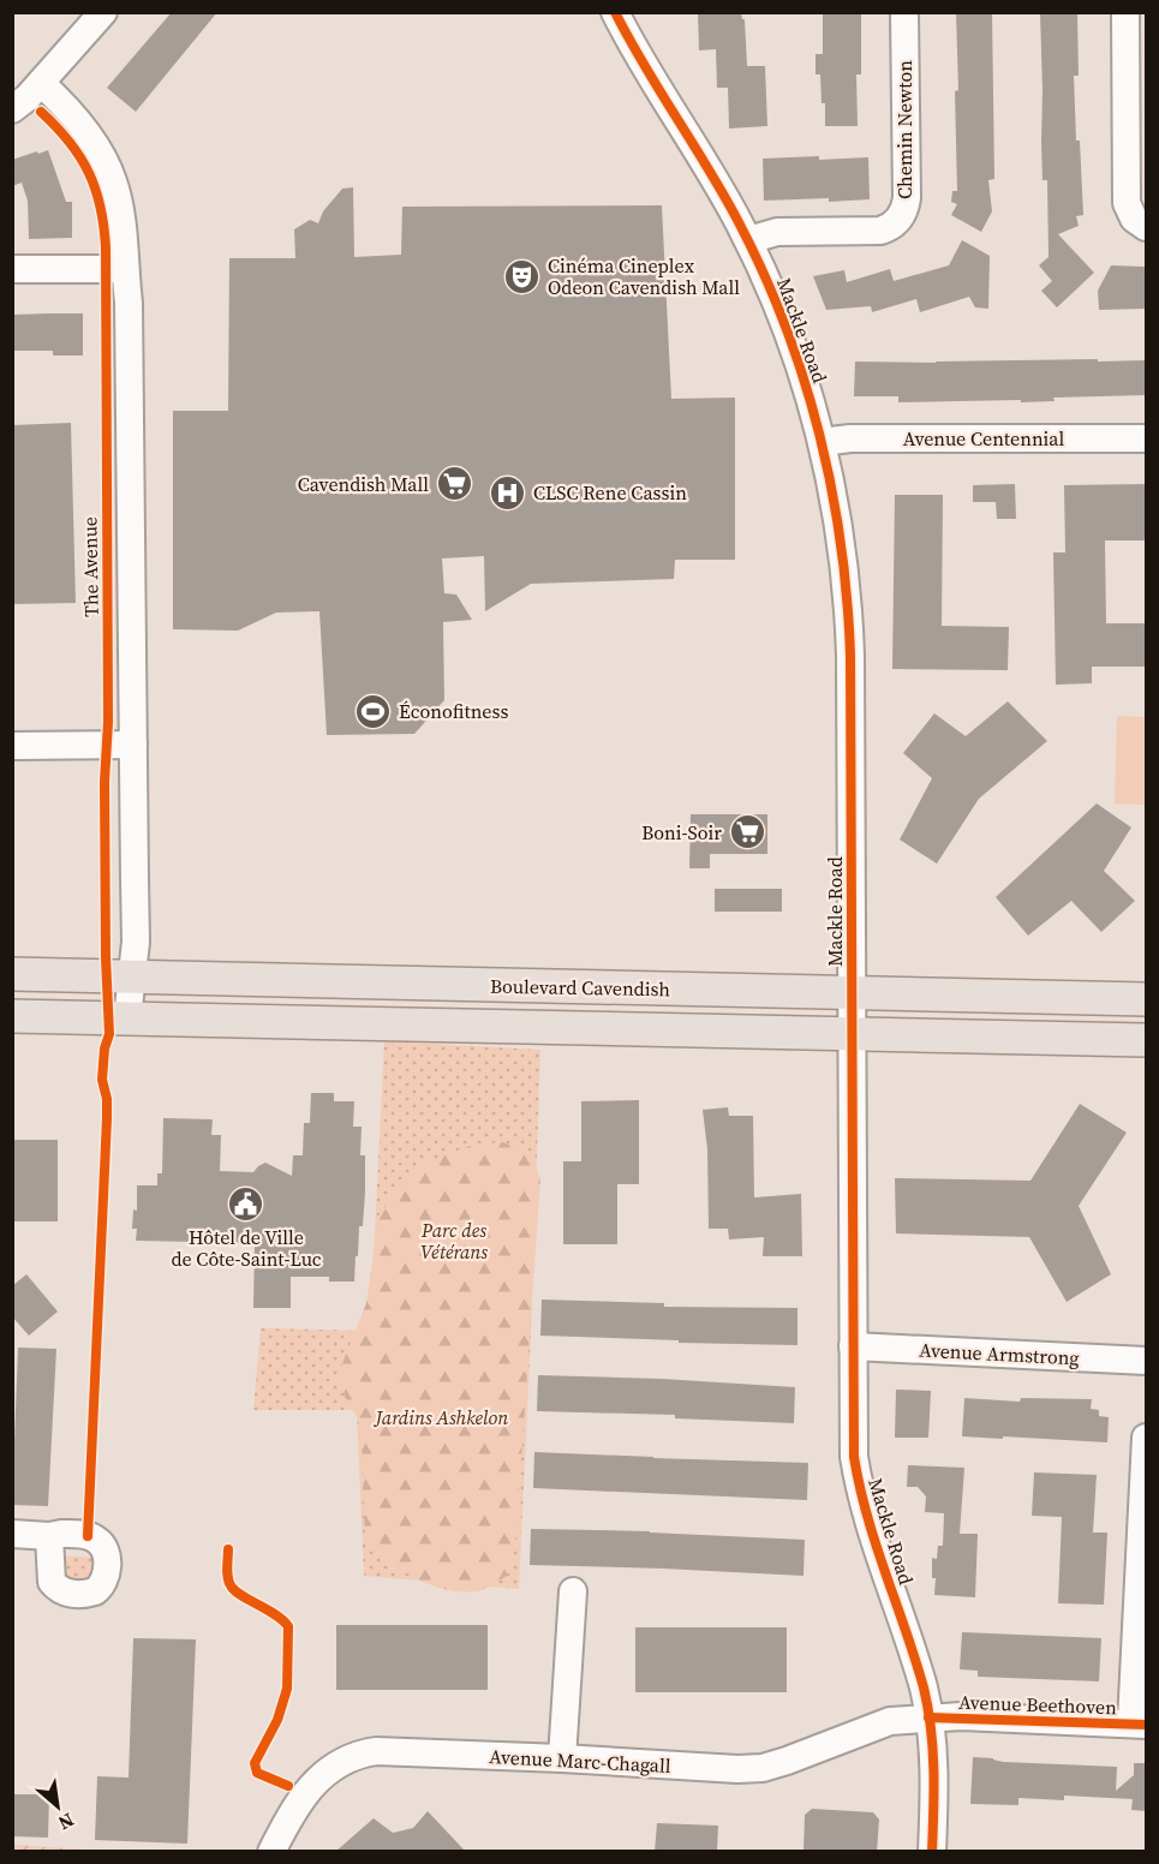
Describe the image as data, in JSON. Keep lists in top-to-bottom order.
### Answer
{
  "streets": {
    "main road": ["Boulevard Cavendish"],
    "street": [
      "Chemin Newton",
      "Mackle Road",
      "Avenue Centennial",
      "The Avenue",
      "Avenue Armstrong",
      "Avenue Beethoven",
      "Avenue Marc-Chagall"
    ]
  },
  "crossings": [
    ["Chemin Newton", "Mackle Road"],
    ["Mackle Road", "Avenue Centennial"],
    ["Mackle Road", "Boulevard Cavendish"],
    ["Mackle Road", "Avenue Armstrong"],
    ["Mackle Road", "Avenue Beethoven"],
    ["Mackle Road", "Avenue Marc-Chagall"],
    ["The Avenue", "Boulevard Cavendish"],
    ["Avenue Beethoven", "Avenue Marc-Chagall"]
  ],
  "parks": ["Parc des Vétérans", "Jardins Ashkelon"],
  "places": {
    "theatre": ["Cinéma Cineplex Odeon Cavendish Mall"],
    "supermarket": ["Cavendish Mall", "Boni-Soir"],
    "hospital": ["CLSC Rene Cassin"],
    "sports": ["Éconofitness"],
    "public building": ["Hôtel de Ville de Côte-Saint-Luc"]
  },
  "north": "bottom right"
}
